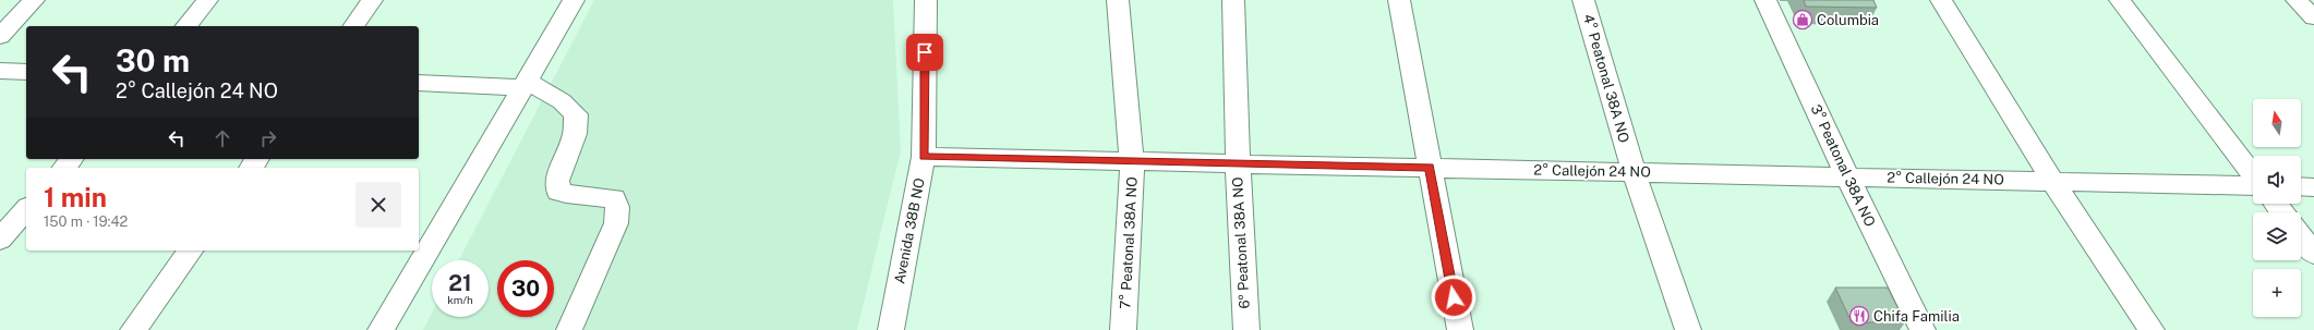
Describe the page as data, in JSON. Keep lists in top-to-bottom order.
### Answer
{
  "streets": {
    "street": [
      "4° Peatonal 38A NO",
      "3° Peatonal 38A NO",
      "2° Callejón 24 NO",
      "Avenida 38B NO",
      "7° Peatonal 38A NO",
      "6º Peatonal 38A NO"
    ]
  },
  "crossings": [
    ["4° Peatonal 38A NO", "2° Callejón 24 NO"],
    ["3° Peatonal 38A NO", "2° Callejón 24 NO"],
    ["2° Callejón 24 NO", "Avenida 38B NO"],
    ["2° Callejón 24 NO", "7° Peatonal 38A NO"],
    ["2° Callejón 24 NO", "6º Peatonal 38A NO"]
  ],
  "places": {
    "shop": ["Columbia"],
    "restaurant": ["Chifa Familia"]
  },
  "north": "top",
  "page": {
    "turn": ["30 m", "2° Callejón 24 NO"],
    "map_buttons": "+",
    "heading": ["1 min", "150 m · 19:42"],
    "speed": "21 km/h",
    "limit": "30"
  }
}
